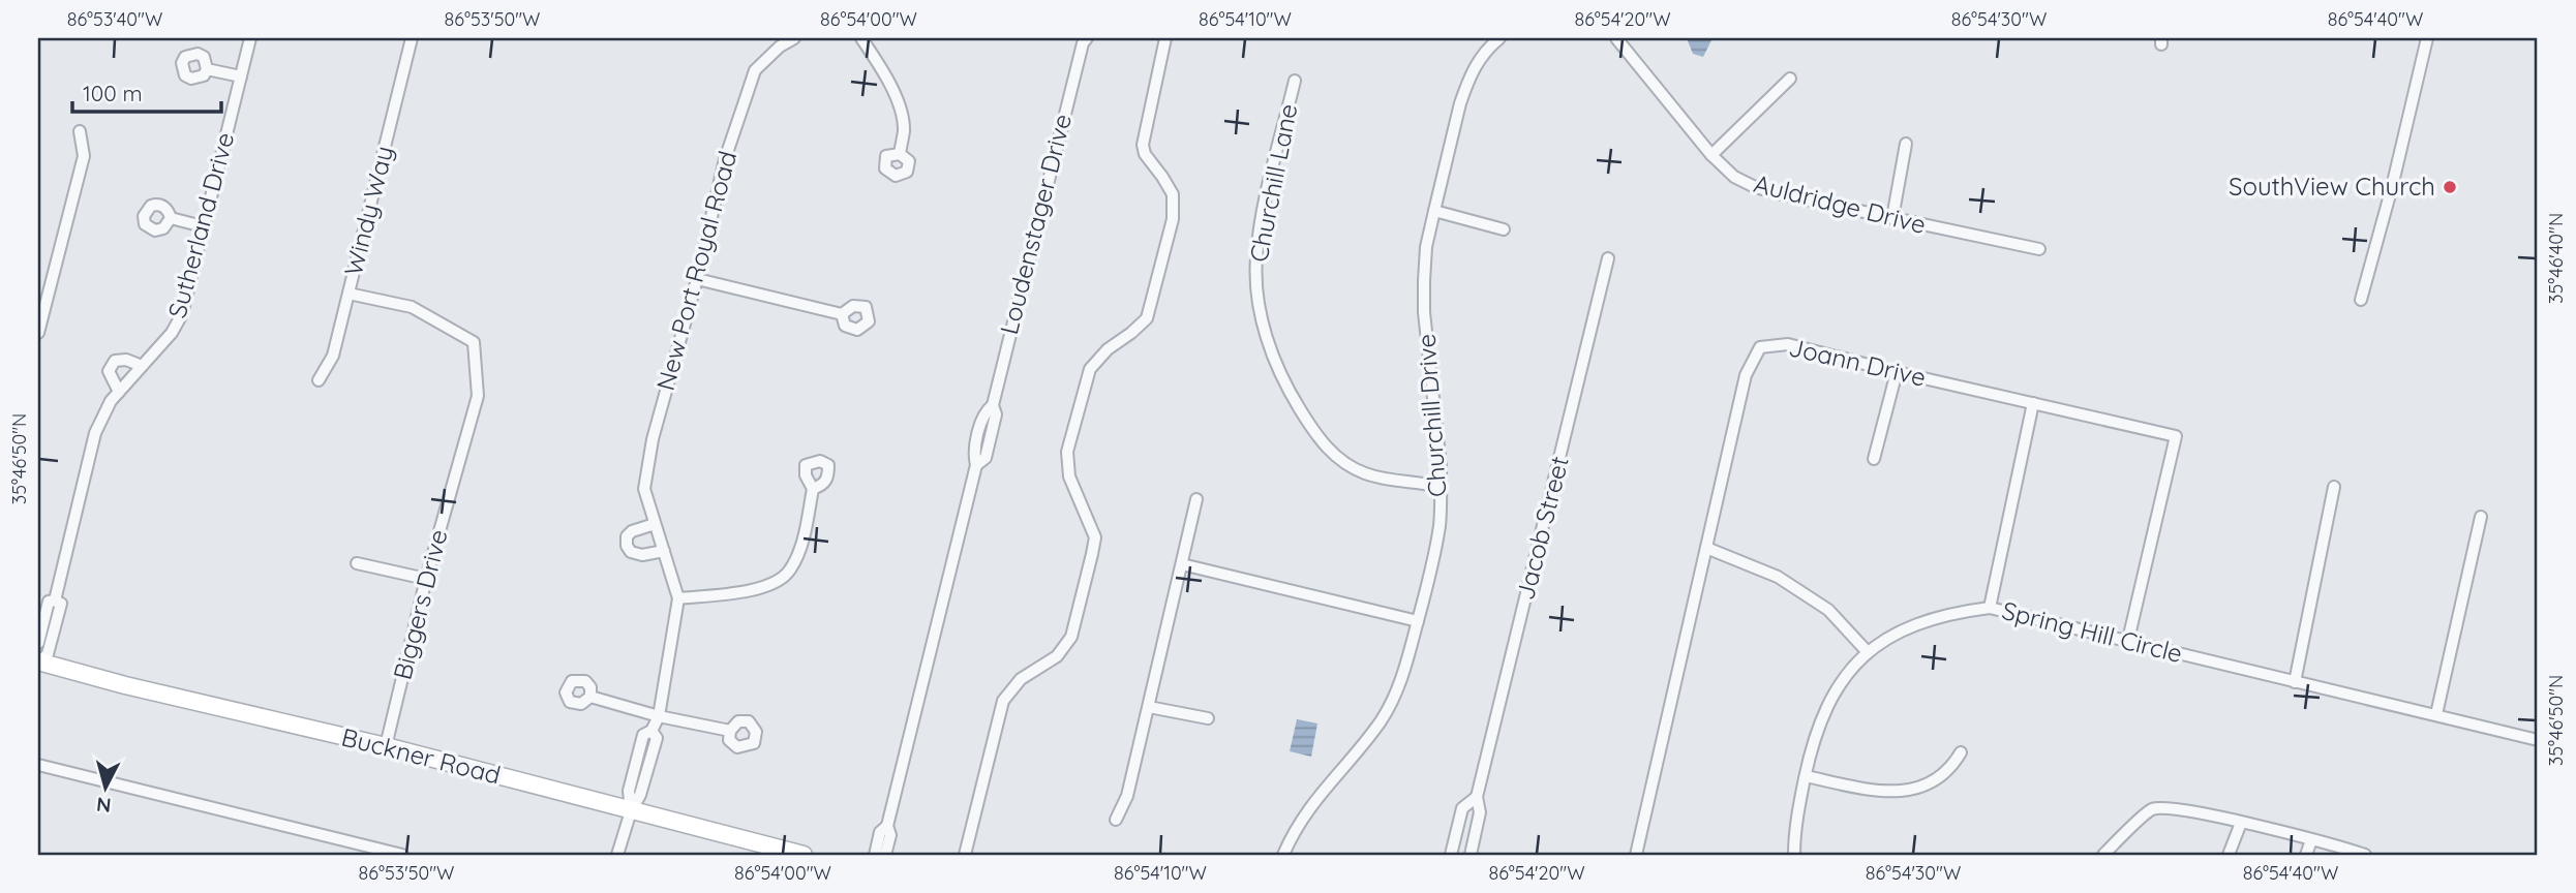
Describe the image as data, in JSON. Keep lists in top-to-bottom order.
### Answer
{
  "streets": {
    "street": [
      "Churchill Lane",
      "Auldridge Drive",
      "Windy Way",
      "Loudenstager Drive",
      "Sutherland Drive",
      "New Port Royal Road",
      "Joann Drive",
      "Churchill Drive",
      "Jacob Street",
      "Biggers Drive",
      "Spring Hill Circle",
      "Buckner Road"
    ]
  },
  "crossings": [
    ["Churchill Lane", "Churchill Drive"],
    ["Windy Way", "Biggers Drive"],
    ["Sutherland Drive", "Buckner Road"],
    ["New Port Royal Road", "Buckner Road"],
    ["Joann Drive", "Spring Hill Circle"],
    ["Biggers Drive", "Buckner Road"]
  ],
  "places": ["SouthView Church"],
  "scale_bar": "100 m",
  "north": "bottom",
  "coordinates": [
    "86°53'40\"W",
    "86°53'50\"W",
    "86°54'00\"W",
    "86°54'10\"W",
    "86°54'20\"W",
    "86°54'30\"W",
    "86°54'40\"W",
    "35°46'40\"N",
    "35°46'50\"N"
  ]
}
